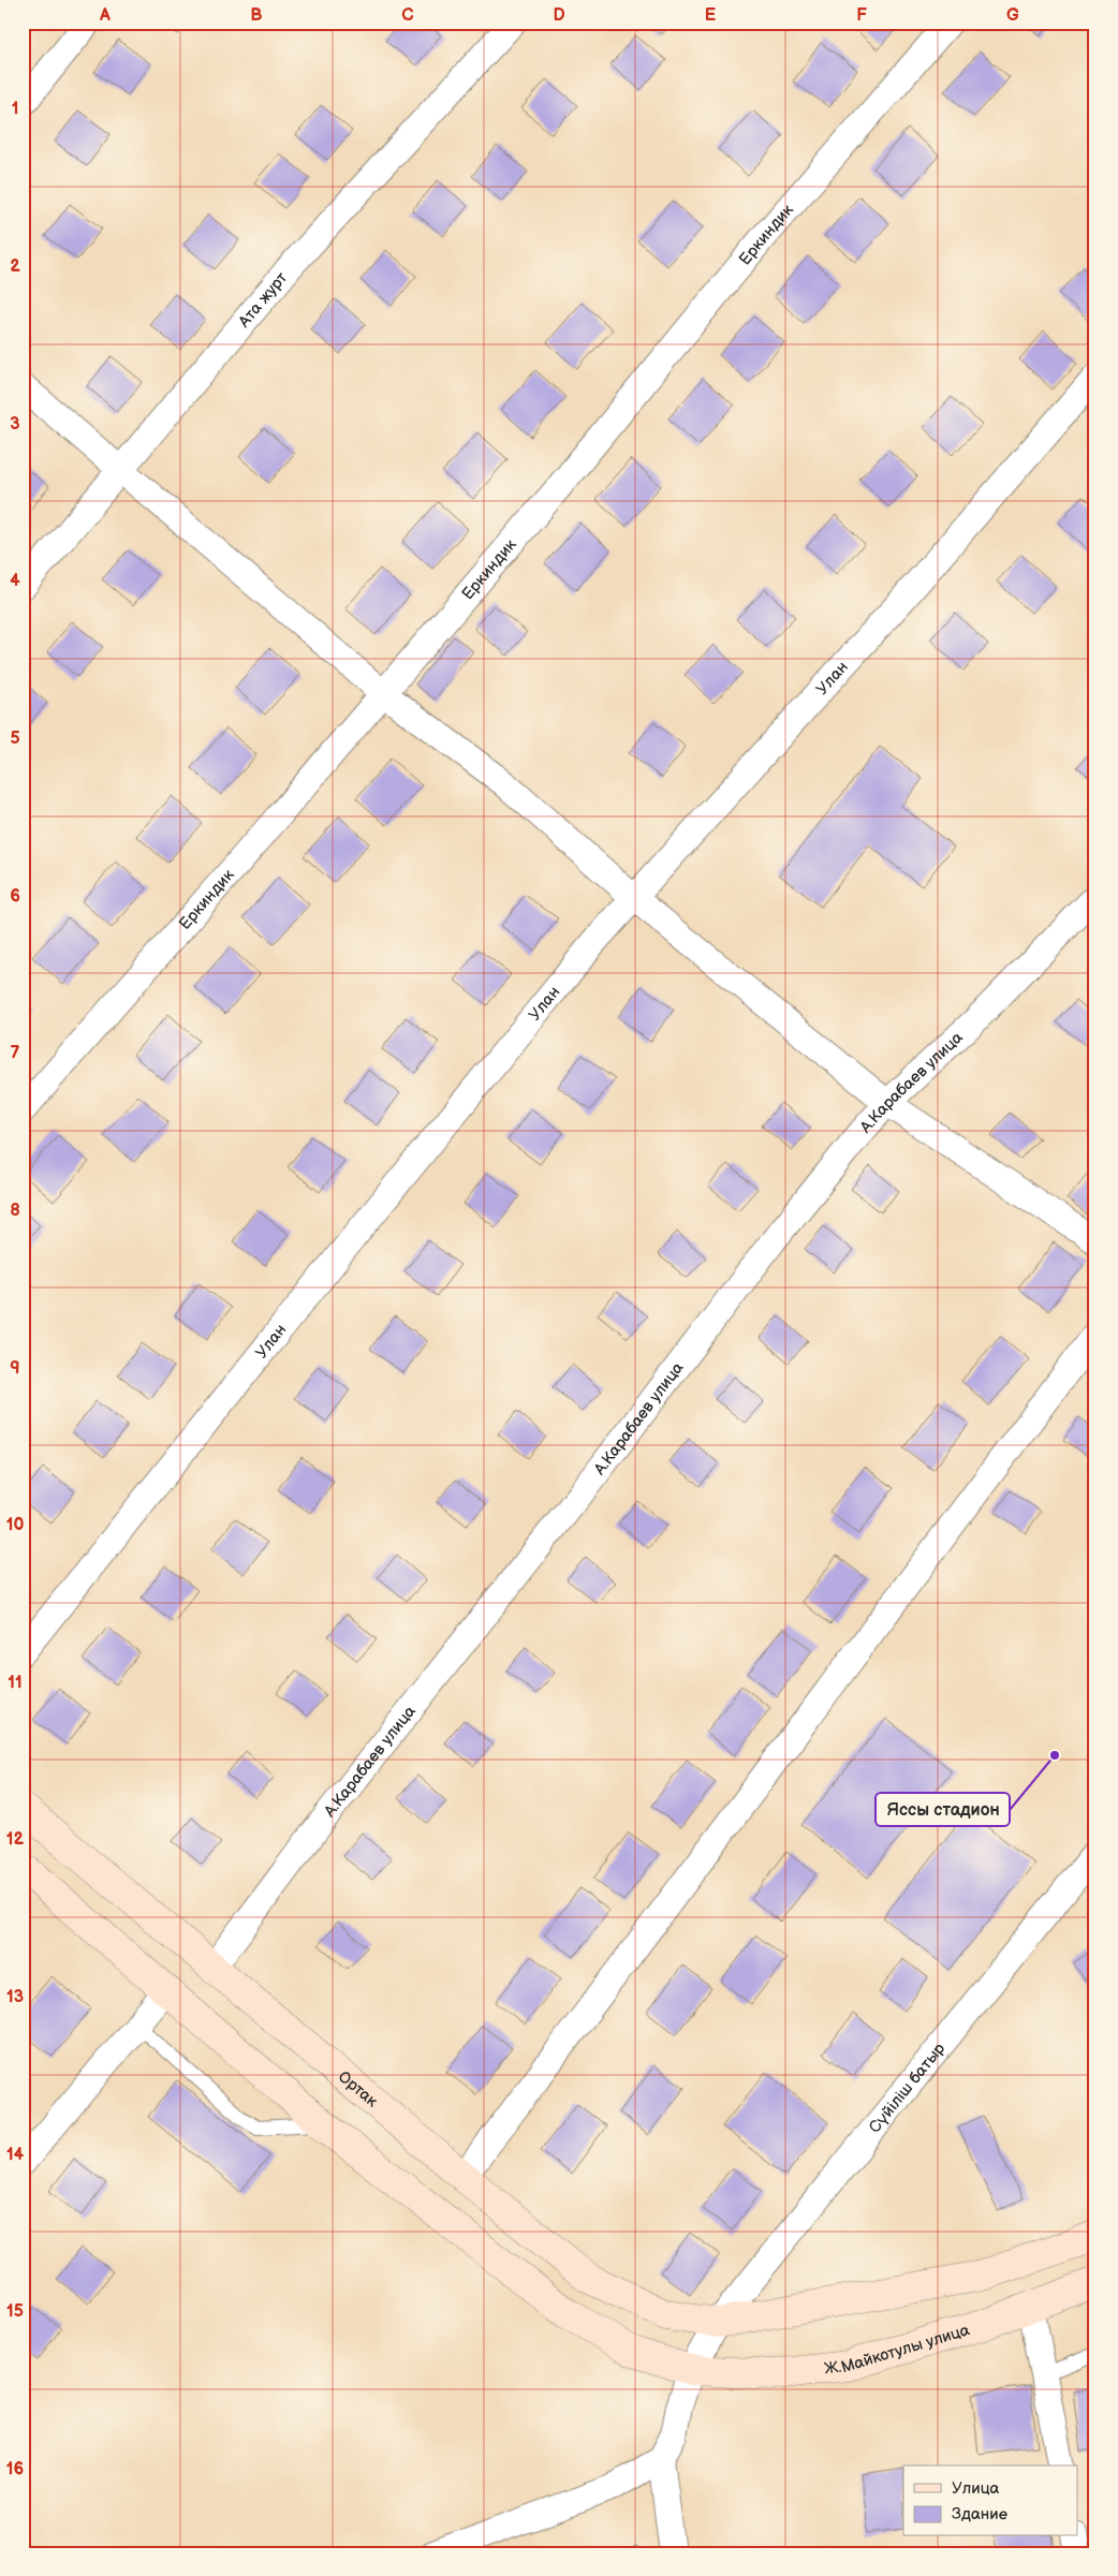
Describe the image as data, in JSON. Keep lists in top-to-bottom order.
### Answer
{
  "streets": {
    "street": [
      "Еркиндик",
      "Ата журт",
      "Улан",
      "А.Карабаев улица",
      "Ортак",
      "Сүйіліш батыр",
      "Ж.Майкотулы улица"
    ]
  },
  "crossings": [
    ["А.Карабаев улица", "Ортак"],
    ["Ортак", "Сүйіліш батыр"],
    ["Сүйіліш батыр", "Ж.Майкотулы улица"]
  ],
  "places": ["Яссы стадион"],
  "legend": ["Улица", "Здание"],
  "grid": {
    "columns": [
      "A",
      "B",
      "C",
      "D",
      "E",
      "F",
      "G"
    ],
    "rows": [
      "1",
      "2",
      "3",
      "4",
      "5",
      "6",
      "7",
      "8",
      "9",
      "10",
      "11",
      "12",
      "13",
      "14",
      "15",
      "16"
    ]
  }
}
